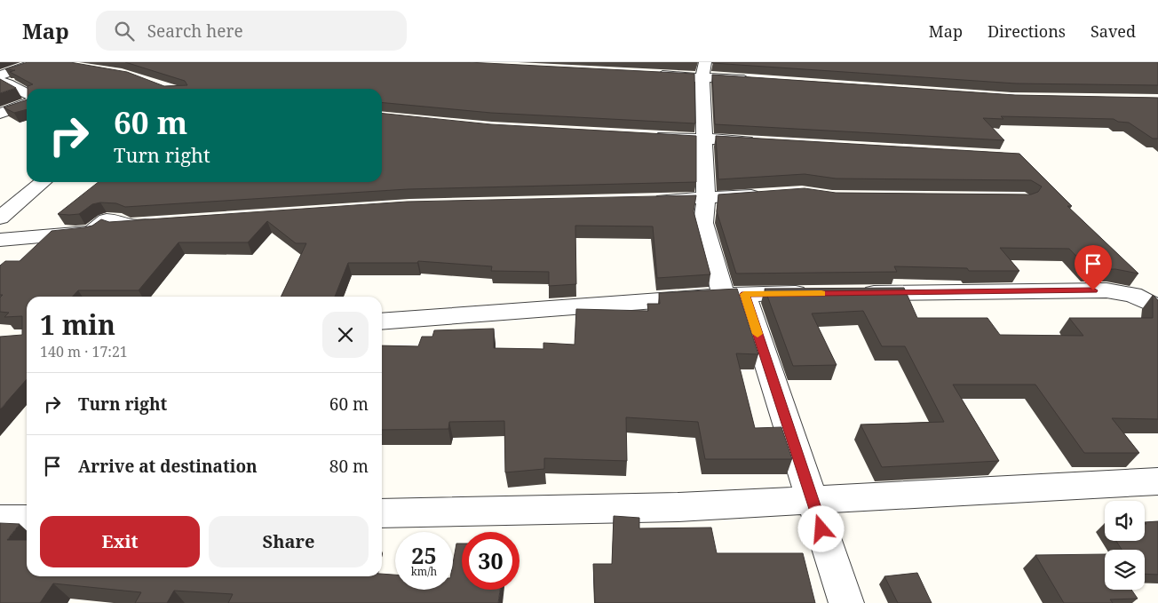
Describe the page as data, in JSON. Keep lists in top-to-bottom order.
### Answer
{
  "page": {
    "header": "Map",
    "search": "Search here",
    "nav": ["Map", "Directions", "Saved"],
    "turn": ["60 m", "Turn right"],
    "heading": ["1 min", "140 m · 17:21"],
    "list": [
      {
        "name": "Turn right",
        "value": "60 m"
      },
      {
        "name": "Arrive at destination",
        "value": "80 m"
      }
    ],
    "buttons": ["Exit", "Share"],
    "speed": "25 km/h",
    "limit": "30"
  }
}
